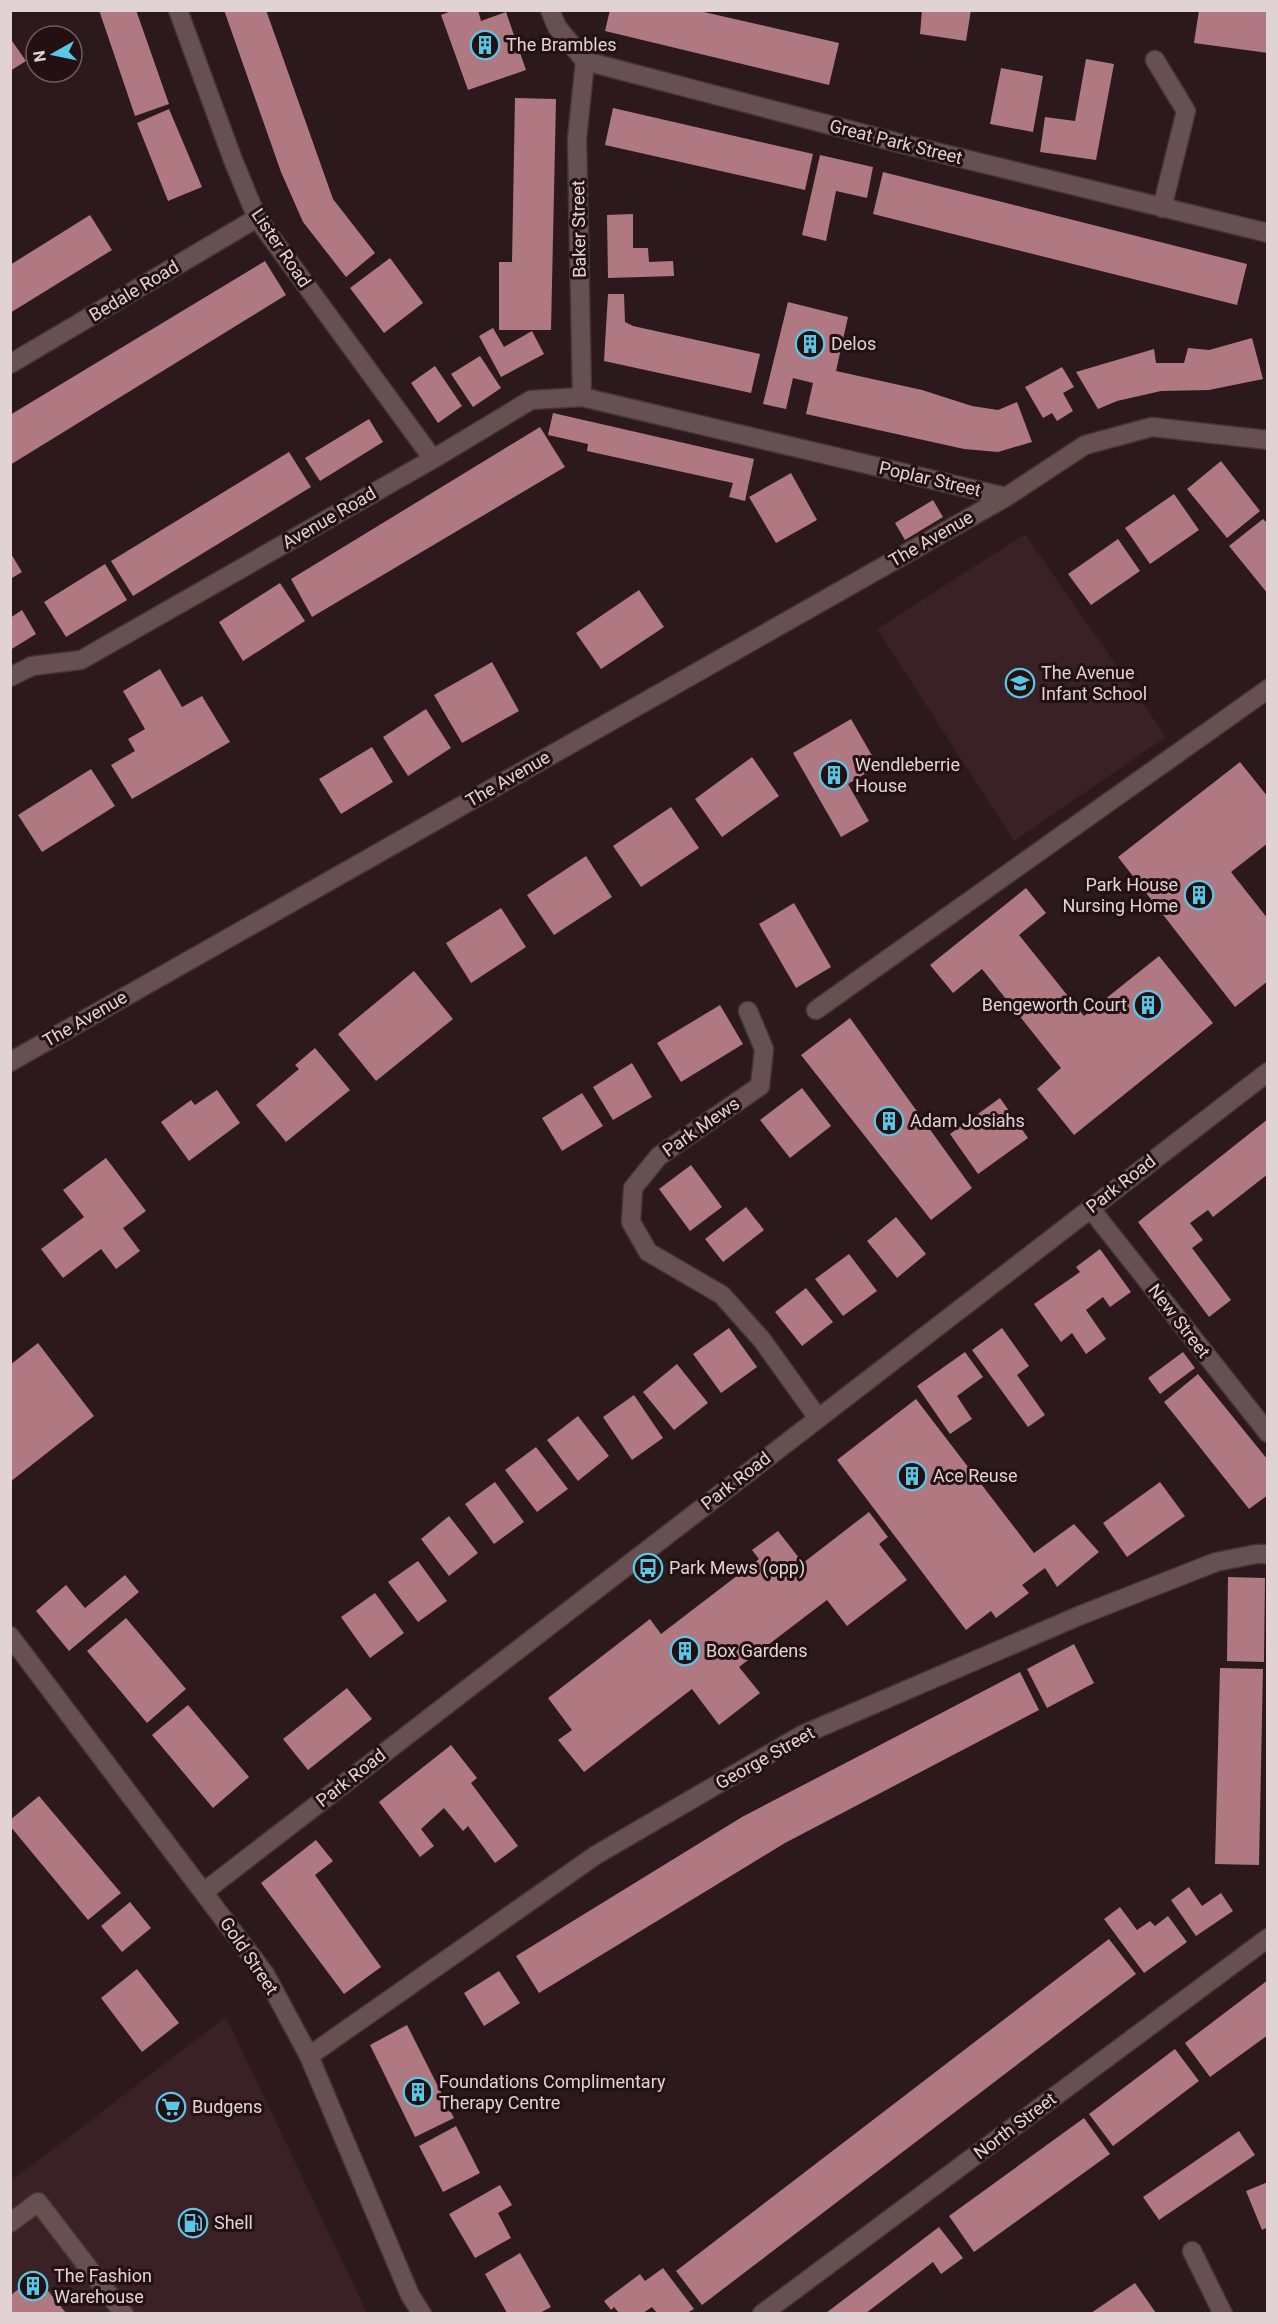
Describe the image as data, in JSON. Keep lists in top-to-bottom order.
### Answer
{
  "streets": {
    "street": [
      "Great Park Street",
      "Baker Street",
      "Lister Road",
      "Bedale Road",
      "Poplar Street",
      "Avenue Road",
      "The Avenue",
      "Park Mews",
      "Park Road",
      "New Street",
      "George Street",
      "Gold Street",
      "North Street"
    ]
  },
  "crossings": [
    ["Great Park Street", "Baker Street"],
    ["Baker Street", "Poplar Street"],
    ["Baker Street", "Avenue Road"],
    ["Lister Road", "Bedale Road"],
    ["Lister Road", "Avenue Road"],
    ["Poplar Street", "Avenue Road"],
    ["Poplar Street", "The Avenue"],
    ["Park Mews", "Park Road"],
    ["Park Road", "New Street"],
    ["Park Road", "Gold Street"],
    ["George Street", "Gold Street"]
  ],
  "places": {
    "building": [
      "The Brambles",
      "Delos",
      "Wendleberrie House",
      "Park House Nursing Home",
      "Bengeworth Court",
      "Adam Josiahs",
      "Ace Reuse",
      "Box Gardens",
      "Foundations Complimentary Therapy Centre",
      "The Fashion Warehouse"
    ],
    "school or university": ["The Avenue Infant School"],
    "bus stop": ["Park Mews (opp)"],
    "supermarket": ["Budgens"],
    "fuel station": ["Shell"]
  },
  "north": "left"
}
